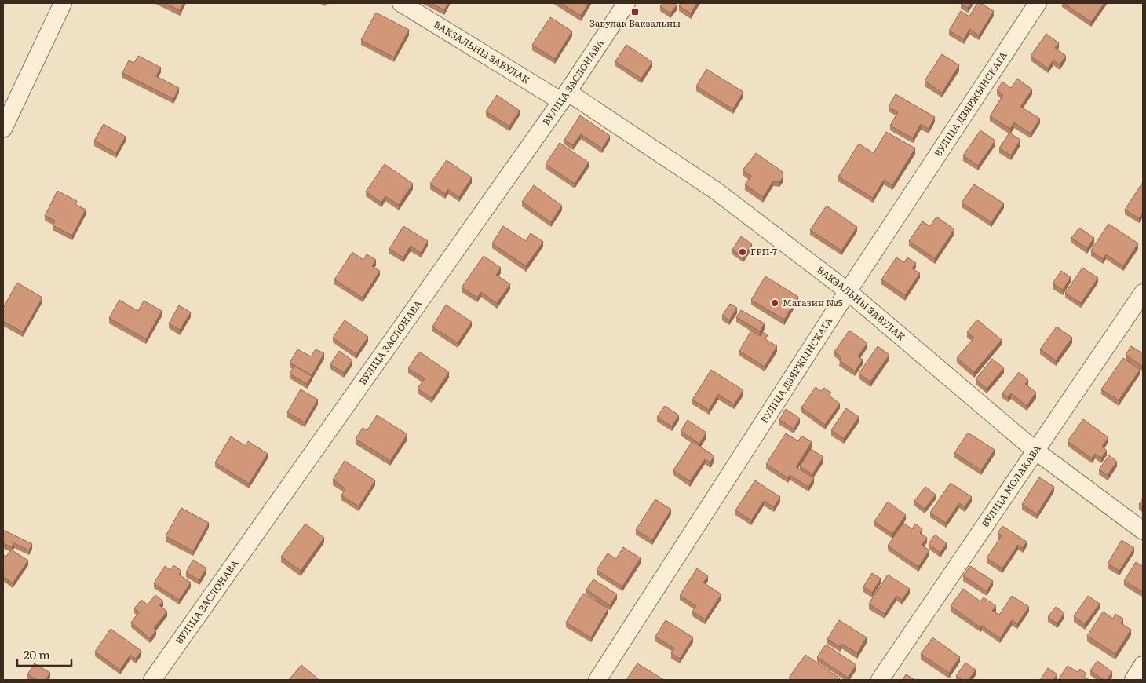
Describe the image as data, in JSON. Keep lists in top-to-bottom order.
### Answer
{
  "streets": {
    "street": [
      "ВАКЗАЛЬНЫ ЗАВУЛАК",
      "ВУЛІЦА ЗАСЛОНАВА",
      "ВУЛІЦА ДЗЯРЖЫНСКАГА",
      "ВУЛІЦА МОЛАКАВА"
    ]
  },
  "crossings": [
    ["ВАКЗАЛЬНЫ ЗАВУЛАК", "ВУЛІЦА ЗАСЛОНАВА"],
    ["ВАКЗАЛЬНЫ ЗАВУЛАК", "ВУЛІЦА ДЗЯРЖЫНСКАГА"],
    ["ВАКЗАЛЬНЫ ЗАВУЛАК", "ВУЛІЦА МОЛАКАВА"]
  ],
  "places": {
    "transit": ["Завулак Вакзальны"],
    "other": ["ГРП-7", "Магазин №5"]
  },
  "scale_bar": "20 m"
}
